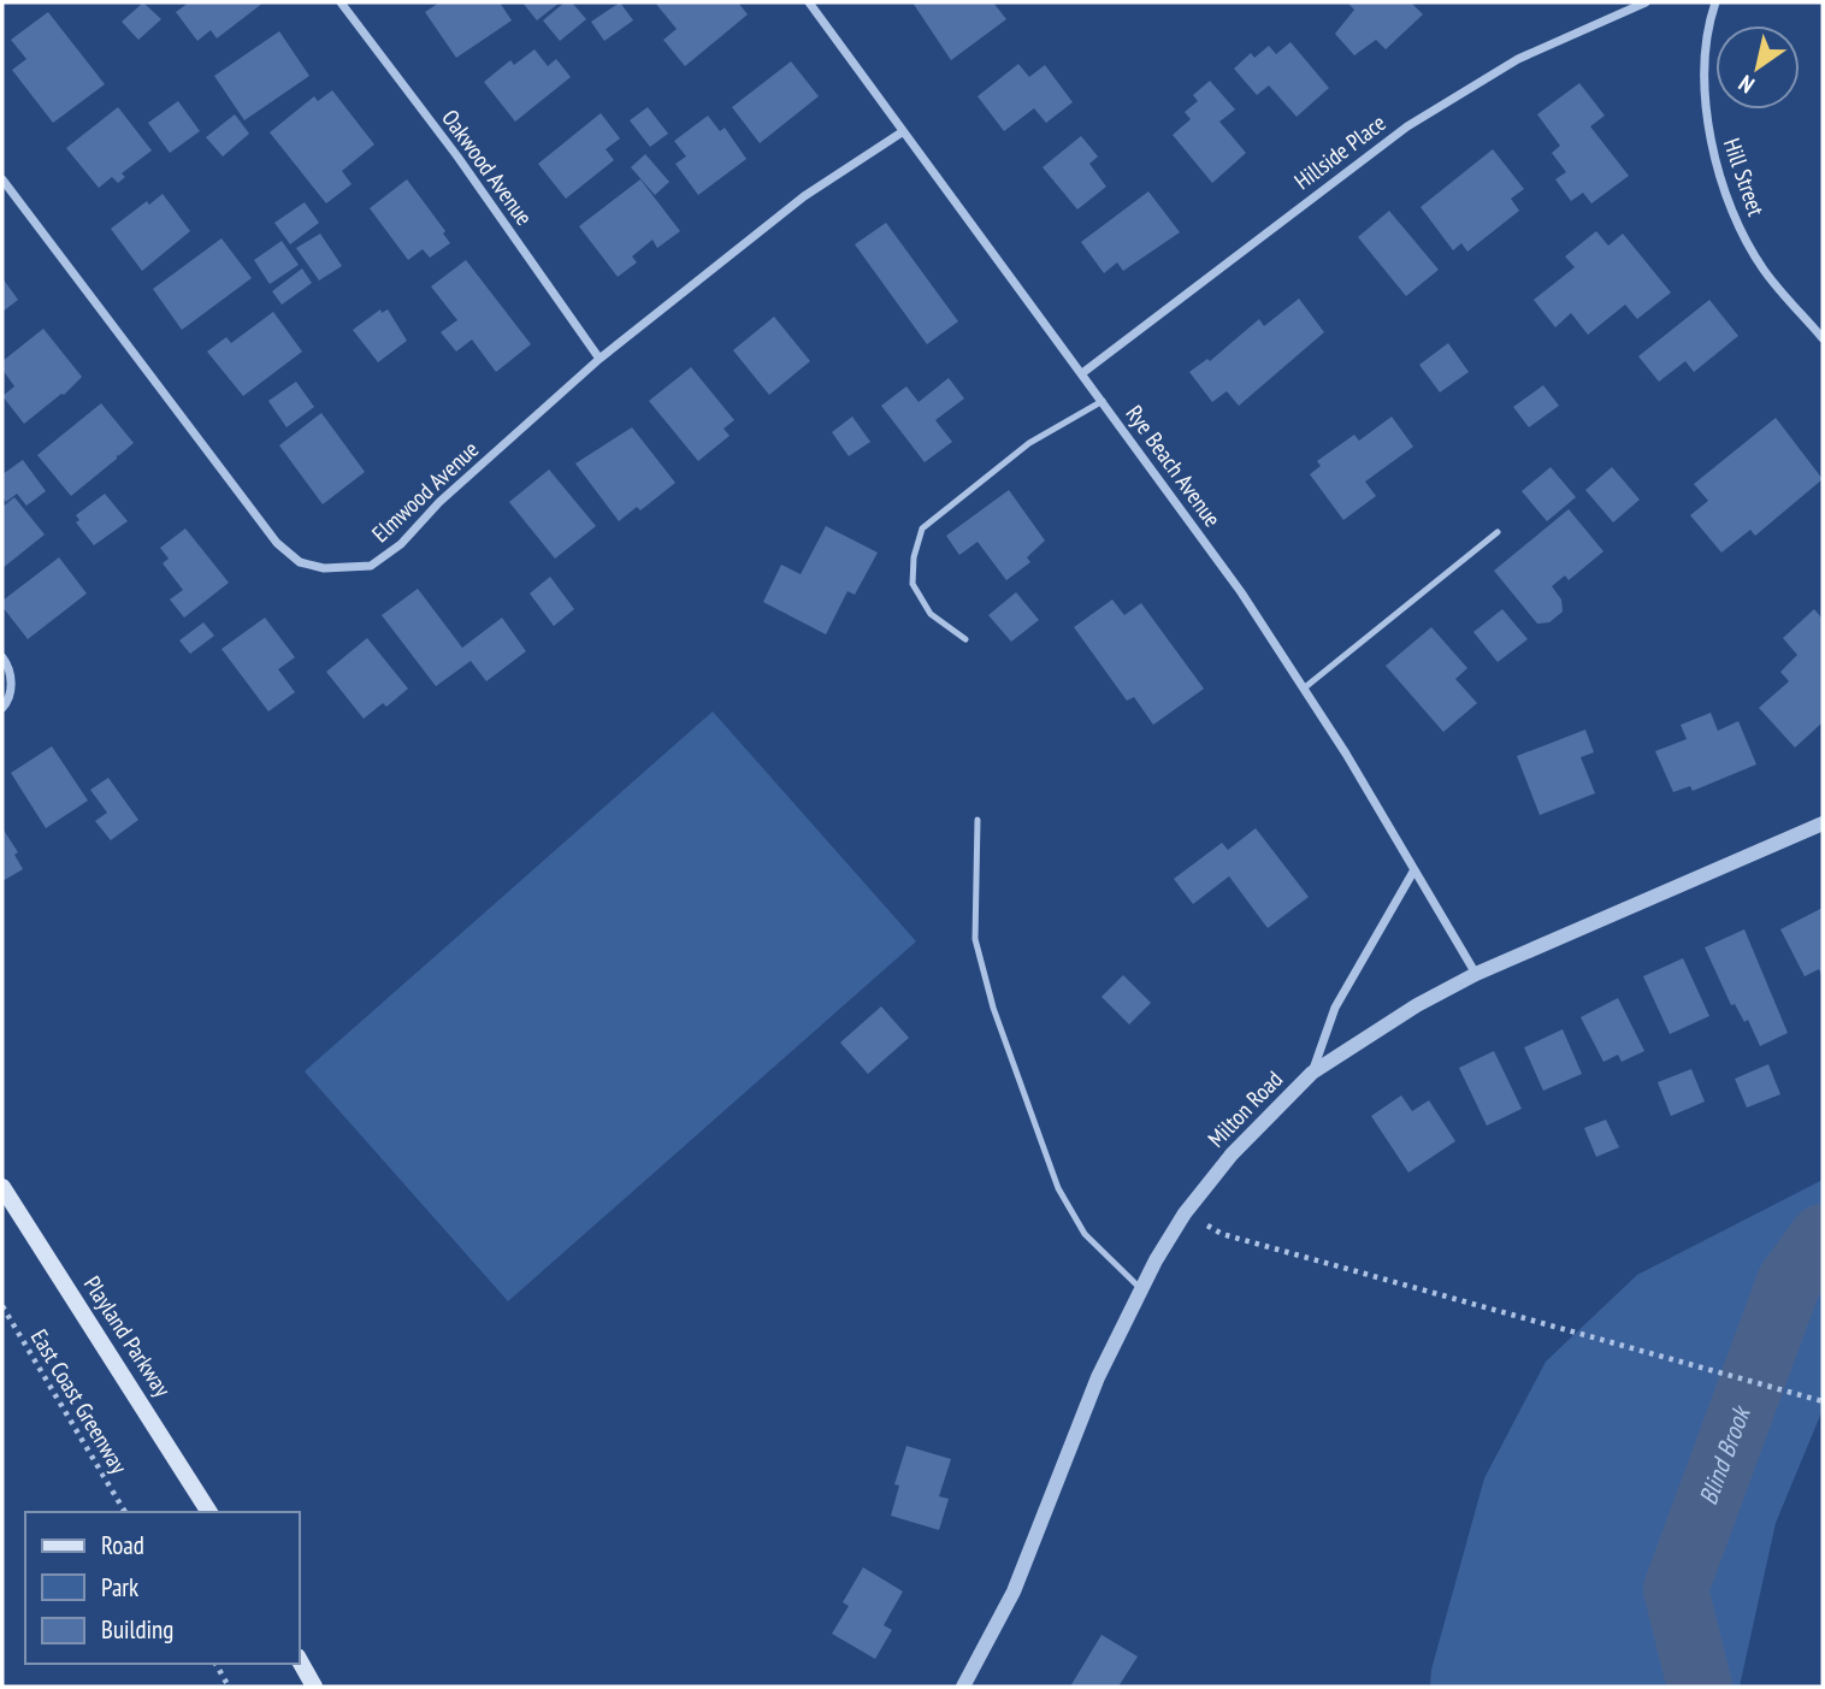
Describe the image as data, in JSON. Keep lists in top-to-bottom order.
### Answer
{
  "streets": {
    "main road": ["Playland Parkway"],
    "street": [
      "Hillside Place",
      "Oakwood Avenue",
      "Hill Street",
      "Rye Beach Avenue",
      "Elmwood Avenue",
      "Milton Road"
    ],
    "path": ["East Coast Greenway"]
  },
  "crossings": [
    ["Hillside Place", "Rye Beach Avenue"],
    ["Oakwood Avenue", "Elmwood Avenue"],
    ["Rye Beach Avenue", "Elmwood Avenue"],
    ["Rye Beach Avenue", "Milton Road"]
  ],
  "water": ["Blind Brook"],
  "legend": ["Road", "Park", "Building"],
  "north": "bottom left"
}
